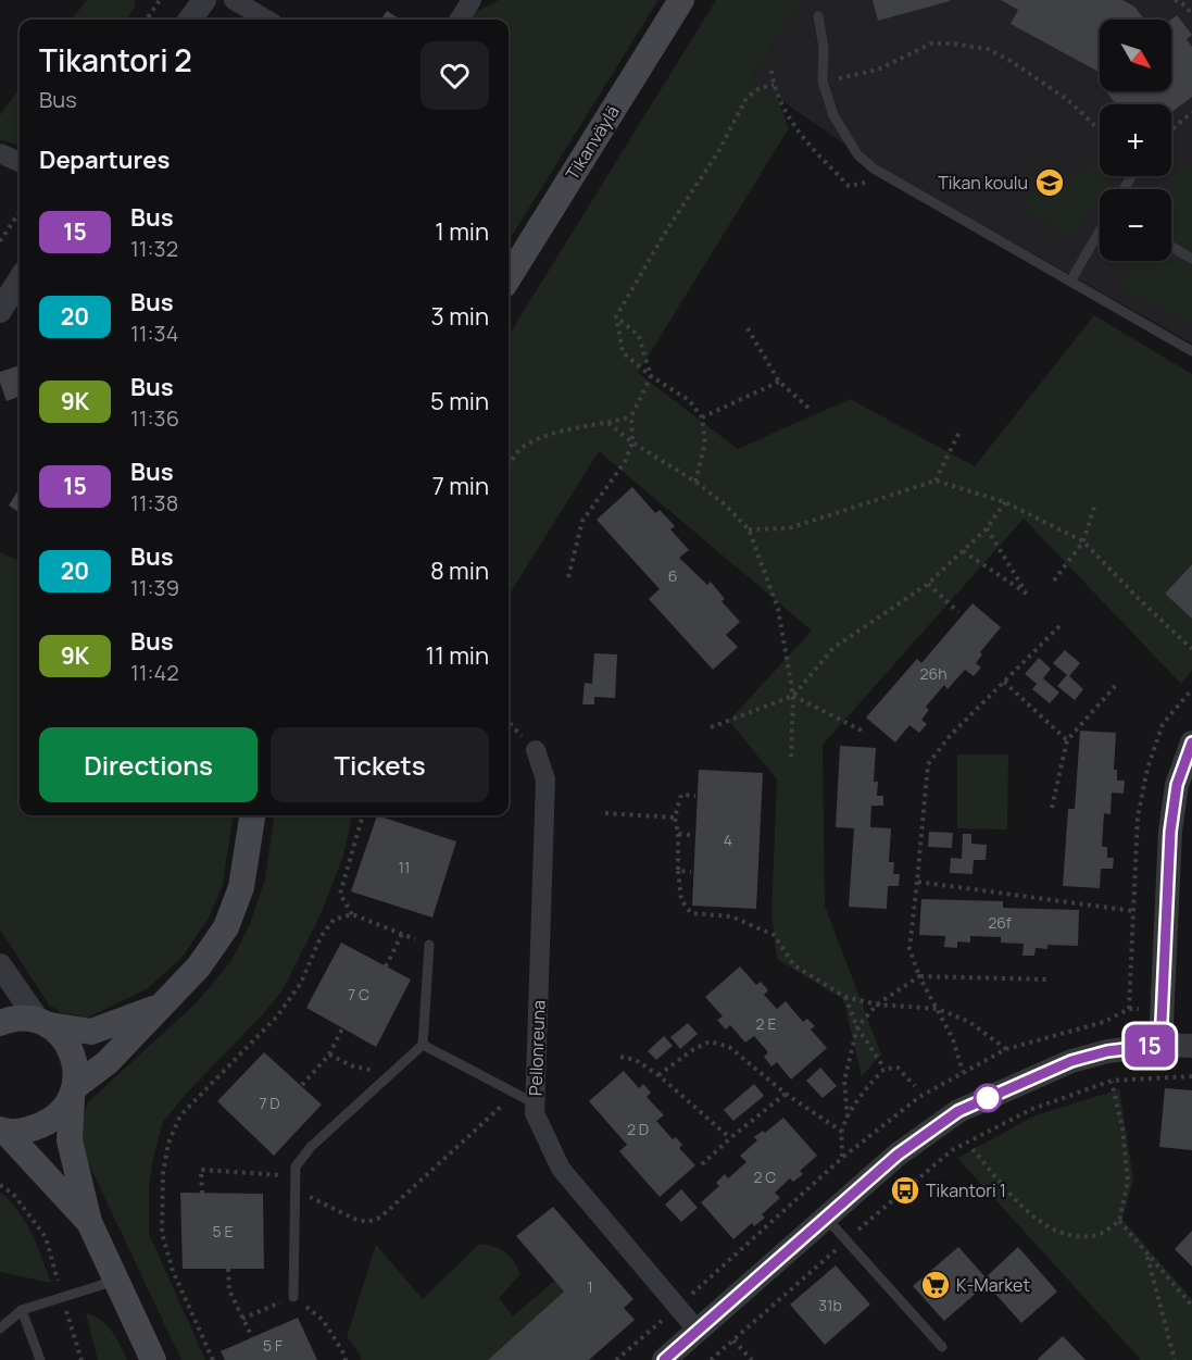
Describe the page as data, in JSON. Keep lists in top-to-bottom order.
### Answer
{
  "streets": {
    "main road": ["Tikanväylä"],
    "street": ["Pellonreuna"]
  },
  "places": {
    "school or university": ["Tikan koulu"],
    "bus stop": ["Tikantori 1"],
    "supermarket": ["K-Market"]
  },
  "lines": ["bus line 15"],
  "house_numbers": [
    "6",
    "26h",
    "4",
    "11",
    "26f",
    "7 C",
    "2 E",
    "7 D",
    "2 D",
    "2 C",
    "5 E",
    "1",
    "31b",
    "5 F"
  ],
  "north": "bottom right",
  "page": {
    "on_map": "15",
    "map_buttons": ["+", "−"],
    "heading": [
      ["Tikantori 2", "Bus"],
      "Departures"
    ],
    "list": [
      {
        "mark": "15",
        "name": "Bus",
        "note": "11:32",
        "value": "1 min"
      },
      {
        "mark": "20",
        "name": "Bus",
        "note": "11:34",
        "value": "3 min"
      },
      {
        "mark": "9K",
        "name": "Bus",
        "note": "11:36",
        "value": "5 min"
      },
      {
        "mark": "15",
        "name": "Bus",
        "note": "11:38",
        "value": "7 min"
      },
      {
        "mark": "20",
        "name": "Bus",
        "note": "11:39",
        "value": "8 min"
      },
      {
        "mark": "9K",
        "name": "Bus",
        "note": "11:42",
        "value": "11 min"
      }
    ],
    "buttons": ["Directions", "Tickets"]
  }
}
